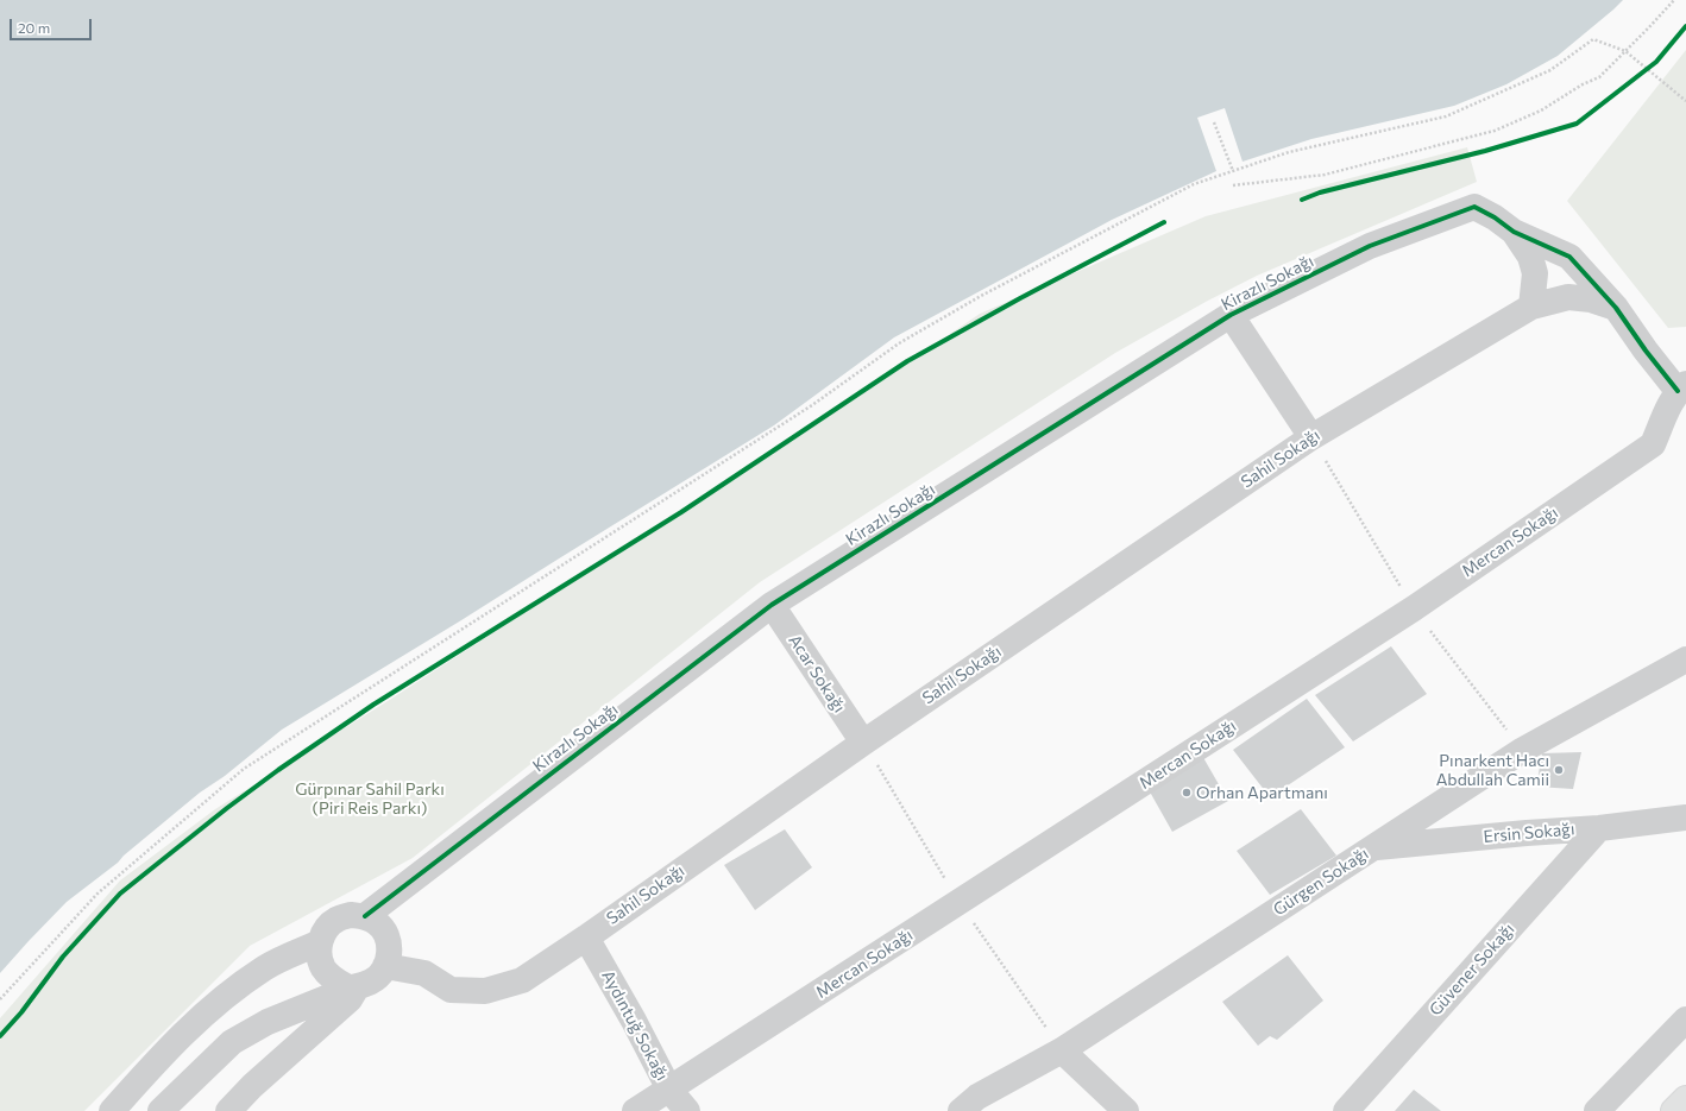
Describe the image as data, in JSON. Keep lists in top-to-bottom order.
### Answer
{
  "streets": {
    "street": [
      "Kirazlı Sokağı",
      "Sahil Sokağı",
      "Mercan Sokağı",
      "Acar Sokağı",
      "Ersin Sokağı",
      "Gürgen Sokağı",
      "Güvener Sokağı",
      "Aydıntuğ Sokağı"
    ]
  },
  "crossings": [
    ["Kirazlı Sokağı", "Sahil Sokağı"],
    ["Kirazlı Sokağı", "Acar Sokağı"],
    ["Sahil Sokağı", "Acar Sokağı"],
    ["Sahil Sokağı", "Aydıntuğ Sokağı"],
    ["Mercan Sokağı", "Aydıntuğ Sokağı"],
    ["Ersin Sokağı", "Gürgen Sokağı"],
    ["Ersin Sokağı", "Güvener Sokağı"]
  ],
  "parks": ["Gürpınar Sahil Parkı (Piri Reis Parkı)"],
  "places": ["Pınarkent Hacı Abdullah Camii", "Orhan Apartmanı"],
  "scale_bar": "20 m"
}
